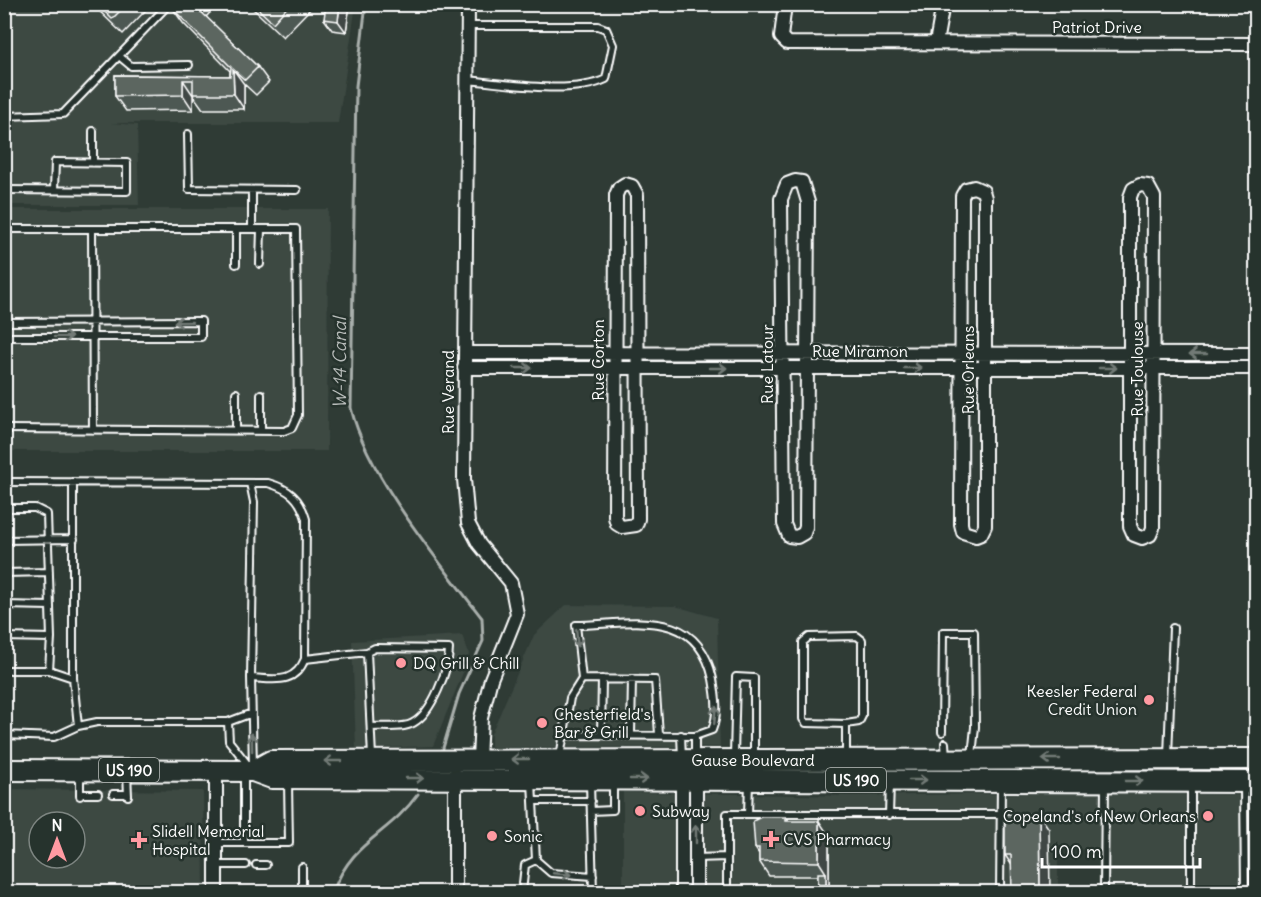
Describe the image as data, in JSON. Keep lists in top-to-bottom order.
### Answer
{
  "streets": {
    "main road": ["Gause Boulevard", "US 190"],
    "street": [
      "Patriot Drive",
      "Rue Miramon",
      "Rue Corton",
      "Rue Latour",
      "Rue Toulouse",
      "Rue Orleans",
      "Rue Verand"
    ]
  },
  "crossings": [
    ["Rue Miramon", "Rue Corton"],
    ["Rue Miramon", "Rue Latour"],
    ["Rue Miramon", "Rue Toulouse"],
    ["Rue Miramon", "Rue Orleans"],
    ["Rue Miramon", "Rue Verand"],
    ["Rue Verand", "Gause Boulevard"]
  ],
  "water": ["W-14 Canal"],
  "places": {
    "other": [
      "DQ Grill & Chill",
      "Keesler Federal Credit Union",
      "Chesterfield's Bar & Grill",
      "Subway",
      "Copeland's of New Orleans",
      "Sonic"
    ],
    "health": ["CVS Pharmacy", "Slidell Memorial Hospital"]
  },
  "scale_bar": "100 m",
  "north": "top"
}
